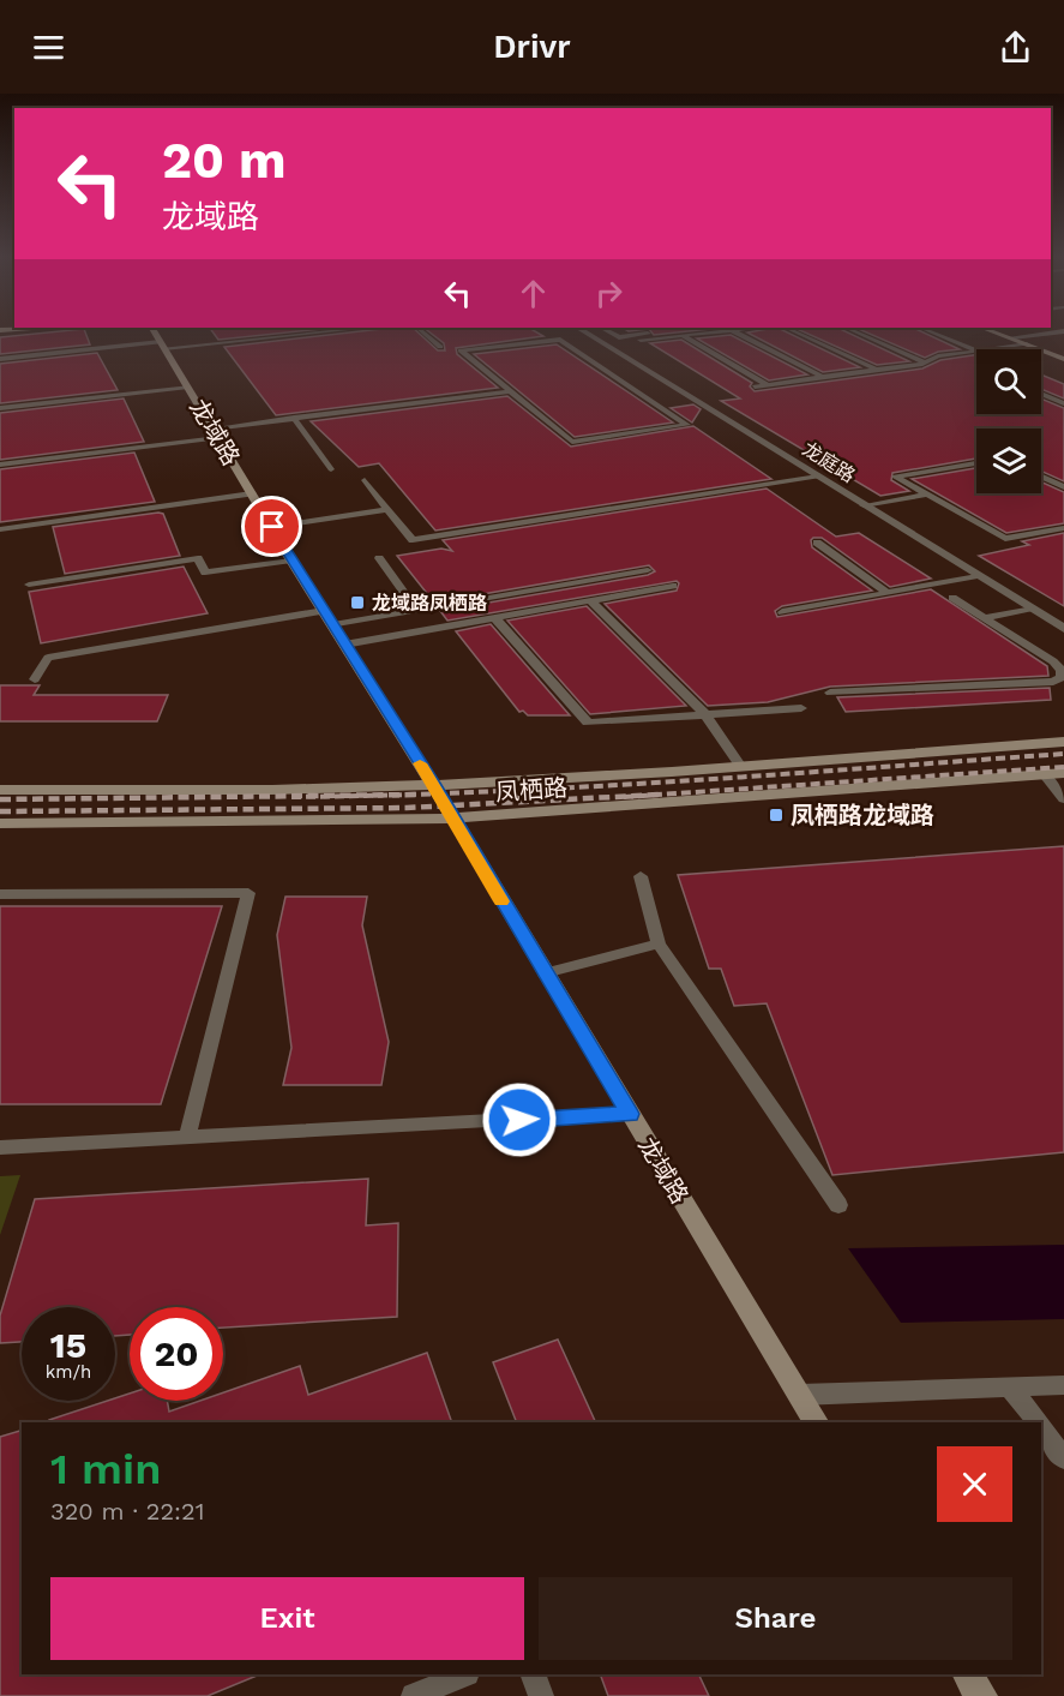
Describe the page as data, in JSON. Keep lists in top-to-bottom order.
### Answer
{
  "streets": {
    "street": ["龙域路", "龙庭路", "凤栖路"]
  },
  "crossings": [
    ["龙域路", "凤栖路"]
  ],
  "places": {
    "transit": ["龙域路凤栖路", "凤栖路龙域路"]
  },
  "page": {
    "header": "Drivr",
    "turn": ["20 m", "龙域路"],
    "speed": "15 km/h",
    "limit": "20",
    "heading": ["1 min", "320 m · 22:21"],
    "buttons": ["Exit", "Share"]
  }
}
